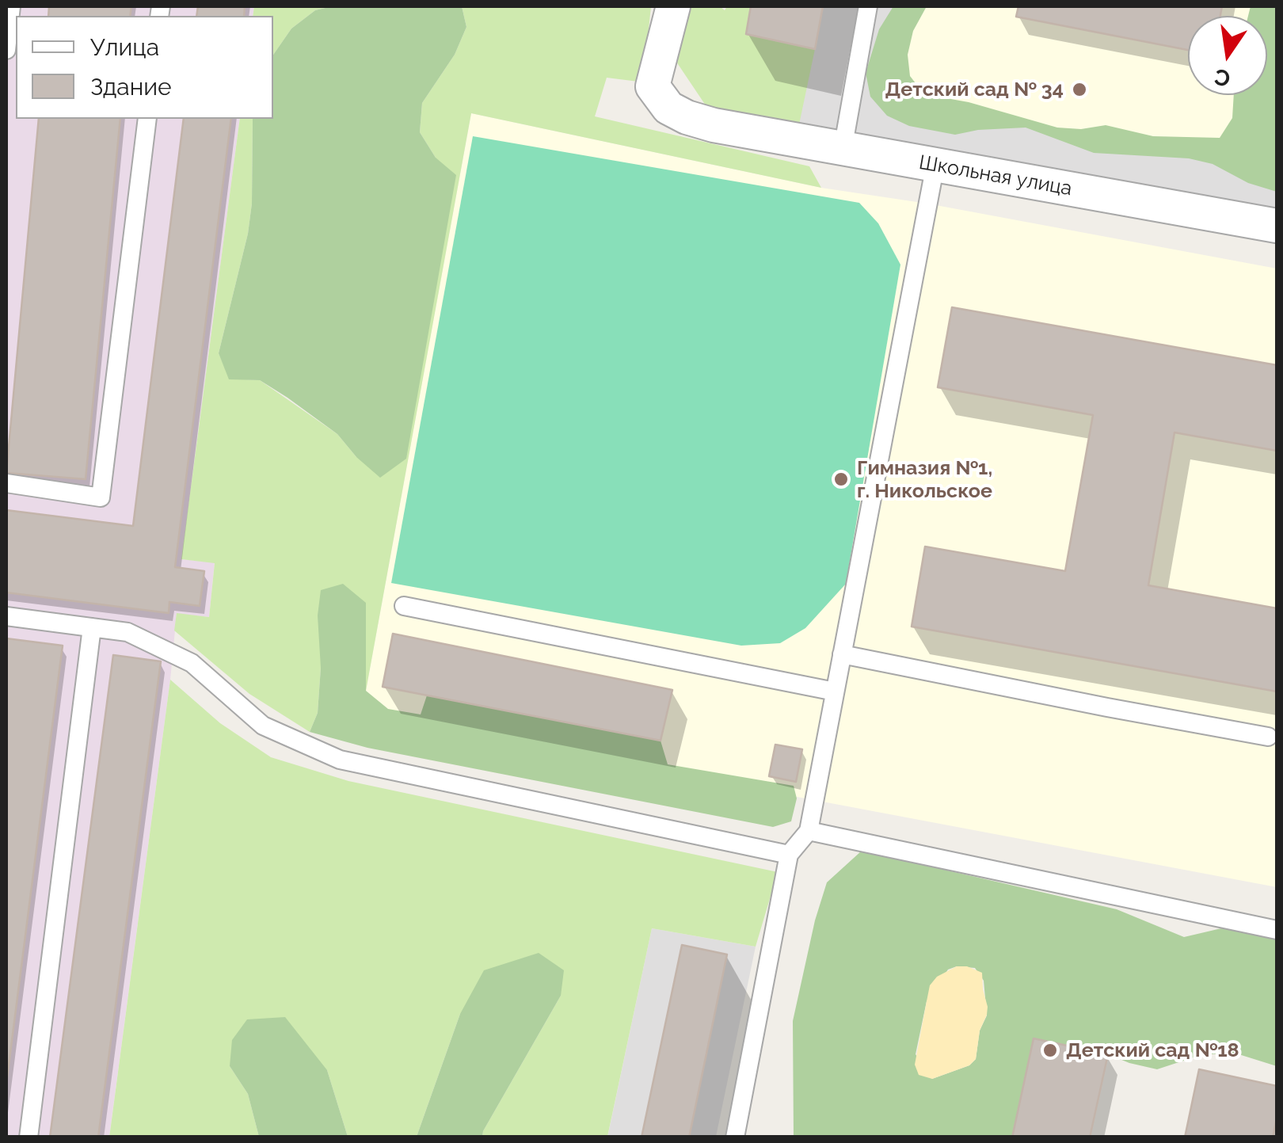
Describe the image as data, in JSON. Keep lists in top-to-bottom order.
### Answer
{
  "streets": {
    "street": ["Школьная улица"]
  },
  "places": ["Детский сад № 34", "Гимназия №1, г. Никольское", "Детский сад №18"],
  "legend": ["Улица", "Здание"],
  "north": "bottom"
}
